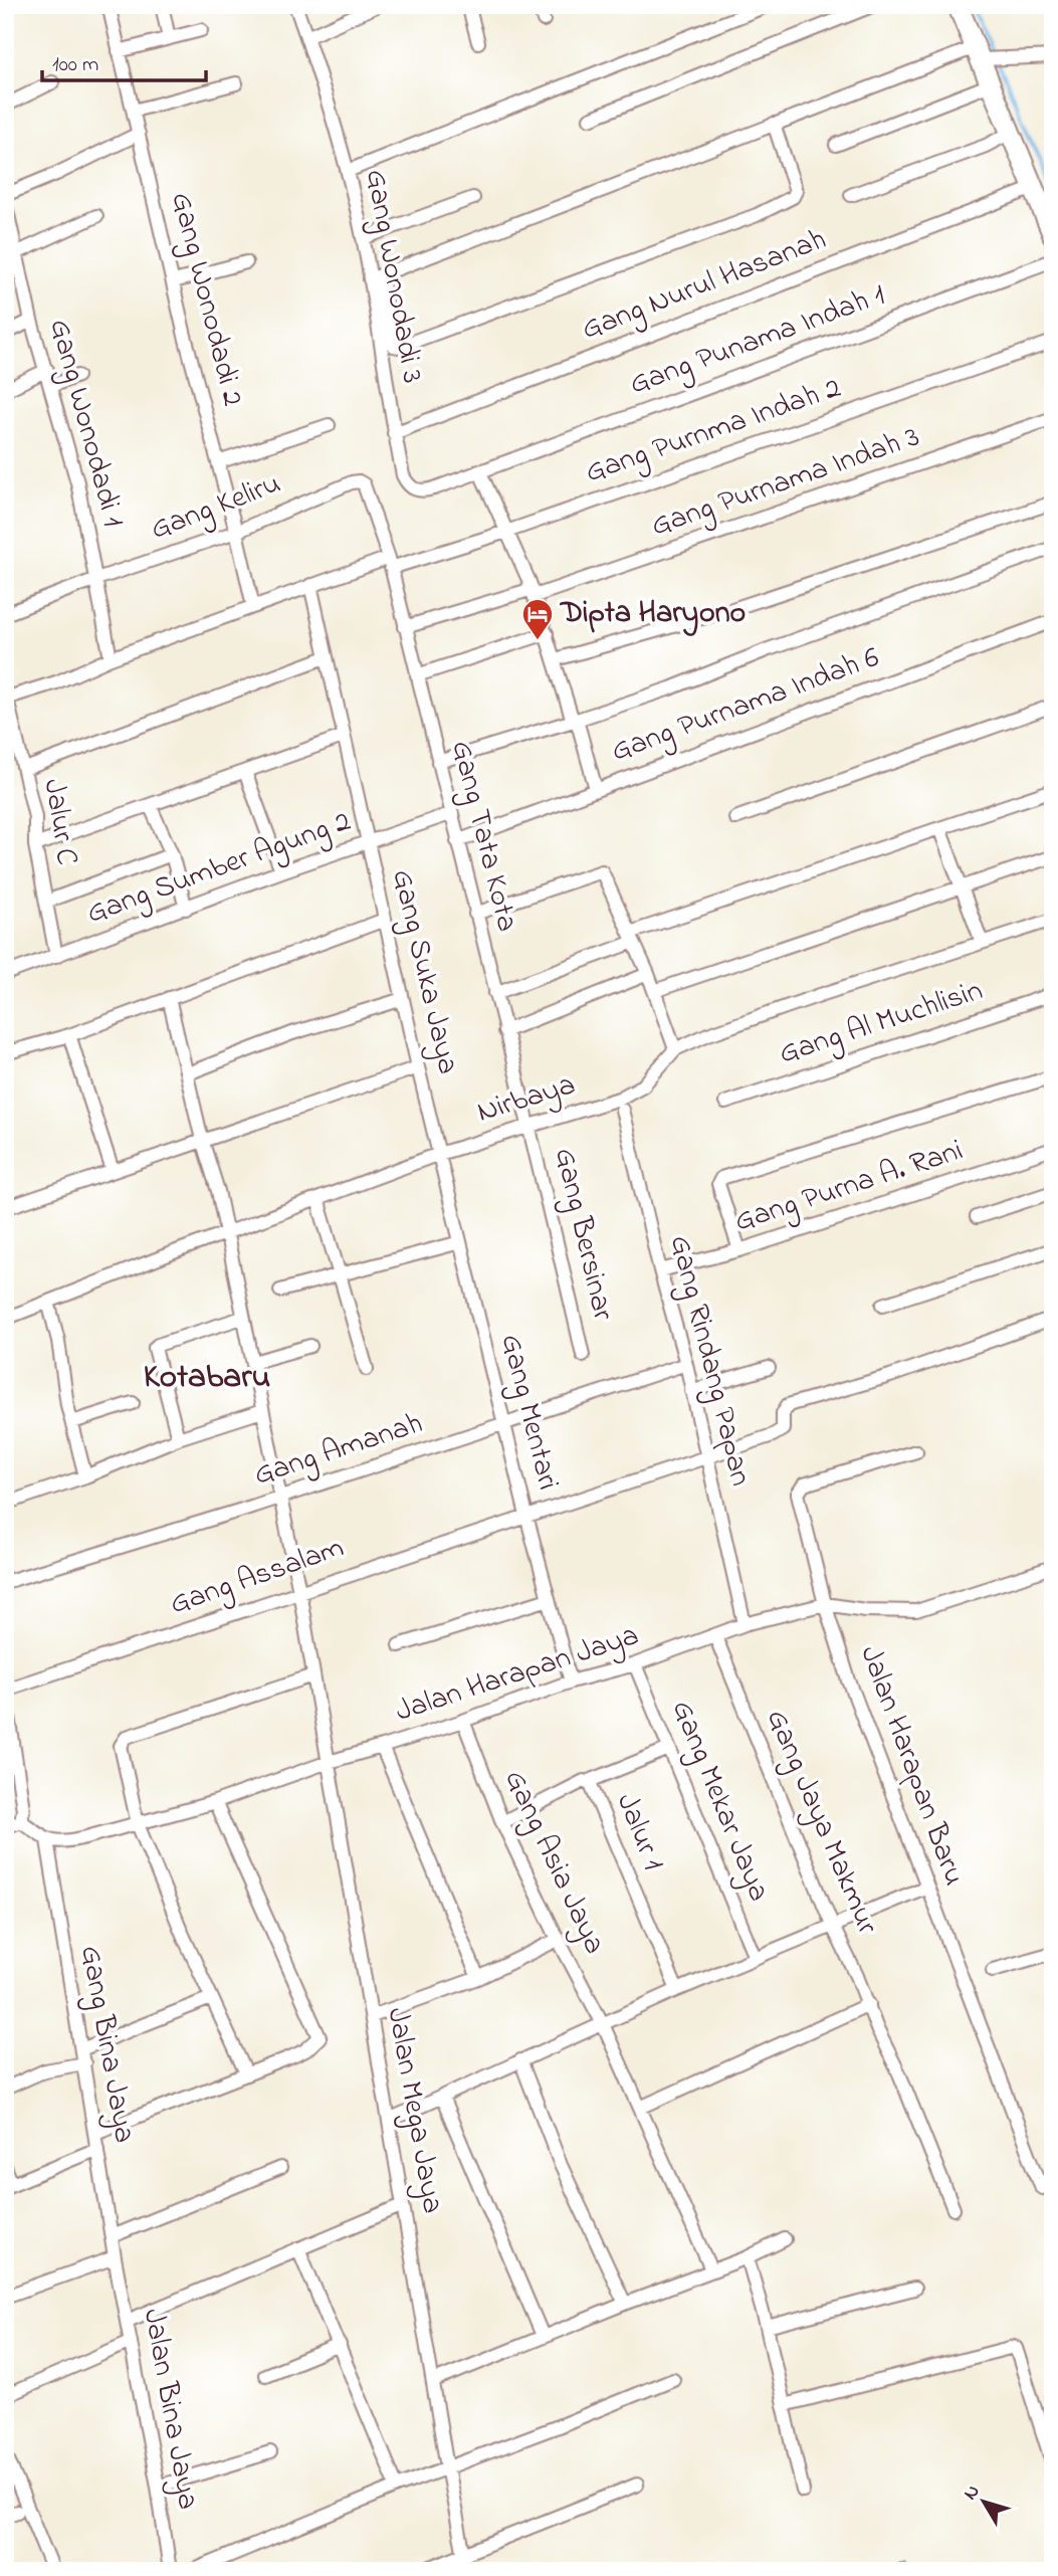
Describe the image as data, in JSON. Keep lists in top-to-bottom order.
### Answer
{
  "streets": {
    "street": [
      "Gang Wonodadi 3",
      "Gang Nurul Hasanah",
      "Gang Wonodadi 2",
      "Gang Punama Indah 1",
      "Gang Wonodadi 1",
      "Gang Purnma Indah 2",
      "Gang Purnama Indah 3",
      "Gang Keliru",
      "Gang Purnama Indah 6",
      "Jalur C",
      "Gang Tata Kota",
      "Gang Sumber Agung 2",
      "Gang Suka Jaya",
      "Gang Al Muchlisin",
      "Nirbaya",
      "Gang Purna A. Rani",
      "Gang Bersinar",
      "Gang Rindang Papan",
      "Gang Mentari",
      "Gang Amanah",
      "Gang Assalam",
      "Jalan Harapan Jaya",
      "Jalan Harapan Baru",
      "Gang Mekar Jaya",
      "Gang Jaya Makmur",
      "Jalur 1",
      "Gang Asia Jaya",
      "Gang Bina Jaya",
      "Jalan Mega Jaya",
      "Jalan Bina Jaya"
    ]
  },
  "crossings": [
    ["Gang Wonodadi 3", "Gang Nurul Hasanah"],
    ["Gang Wonodadi 3", "Gang Punama Indah 1"],
    ["Gang Wonodadi 2", "Gang Purnma Indah 2"],
    ["Gang Wonodadi 2", "Gang Keliru"],
    ["Gang Wonodadi 1", "Gang Purnma Indah 2"],
    ["Gang Wonodadi 1", "Gang Keliru"],
    ["Gang Purnma Indah 2", "Jalur C"],
    ["Gang Purnma Indah 2", "Gang Tata Kota"],
    ["Gang Purnma Indah 2", "Gang Suka Jaya"],
    ["Gang Purnama Indah 3", "Gang Tata Kota"],
    ["Gang Keliru", "Gang Tata Kota"],
    ["Gang Purnama Indah 6", "Gang Tata Kota"],
    ["Jalur C", "Gang Sumber Agung 2"],
    ["Gang Tata Kota", "Gang Sumber Agung 2"],
    ["Gang Tata Kota", "Nirbaya"],
    ["Gang Tata Kota", "Gang Bersinar"],
    ["Gang Sumber Agung 2", "Gang Suka Jaya"],
    ["Gang Suka Jaya", "Nirbaya"],
    ["Gang Suka Jaya", "Gang Mentari"],
    ["Nirbaya", "Gang Bersinar"],
    ["Nirbaya", "Gang Rindang Papan"],
    ["Nirbaya", "Gang Mentari"],
    ["Nirbaya", "Jalan Mega Jaya"],
    ["Gang Purna A. Rani", "Gang Rindang Papan"],
    ["Gang Rindang Papan", "Gang Amanah"],
    ["Gang Rindang Papan", "Gang Assalam"],
    ["Gang Rindang Papan", "Jalan Harapan Jaya"],
    ["Gang Mentari", "Gang Amanah"],
    ["Gang Mentari", "Gang Assalam"],
    ["Gang Mentari", "Jalan Harapan Jaya"],
    ["Gang Amanah", "Jalan Mega Jaya"],
    ["Gang Assalam", "Jalan Mega Jaya"],
    ["Jalan Harapan Jaya", "Jalan Harapan Baru"],
    ["Jalan Harapan Jaya", "Gang Mekar Jaya"],
    ["Jalan Harapan Jaya", "Gang Jaya Makmur"],
    ["Jalan Harapan Jaya", "Gang Asia Jaya"],
    ["Jalan Harapan Jaya", "Gang Bina Jaya"],
    ["Jalan Harapan Jaya", "Jalan Mega Jaya"],
    ["Jalur 1", "Gang Asia Jaya"],
    ["Gang Bina Jaya", "Jalan Bina Jaya"]
  ],
  "districts": ["Kotabaru"],
  "places": {
    "hotel": ["Dipta Haryono"]
  },
  "scale_bar": "100 m",
  "north": "top left"
}
